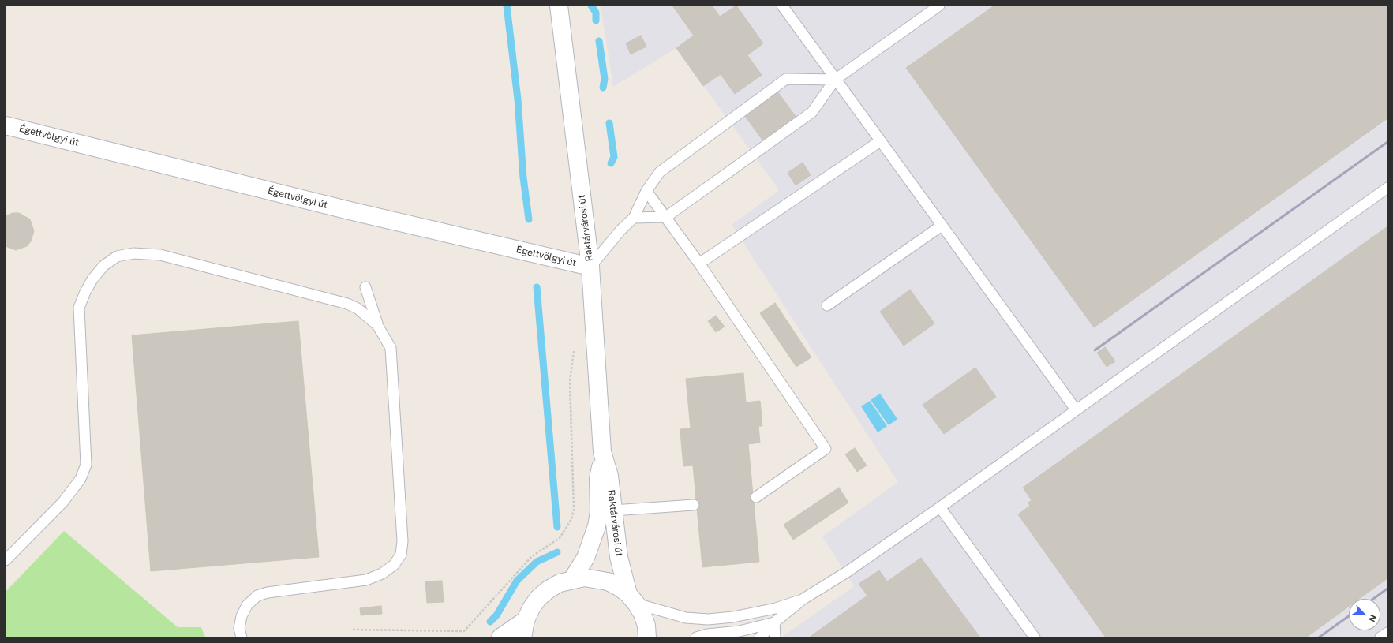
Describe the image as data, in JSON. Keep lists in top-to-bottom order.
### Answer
{
  "streets": {
    "street": ["Égettvölgyi út", "Raktárvárosi út"]
  },
  "crossings": [
    ["Égettvölgyi út", "Raktárvárosi út"]
  ],
  "north": "bottom right"
}
